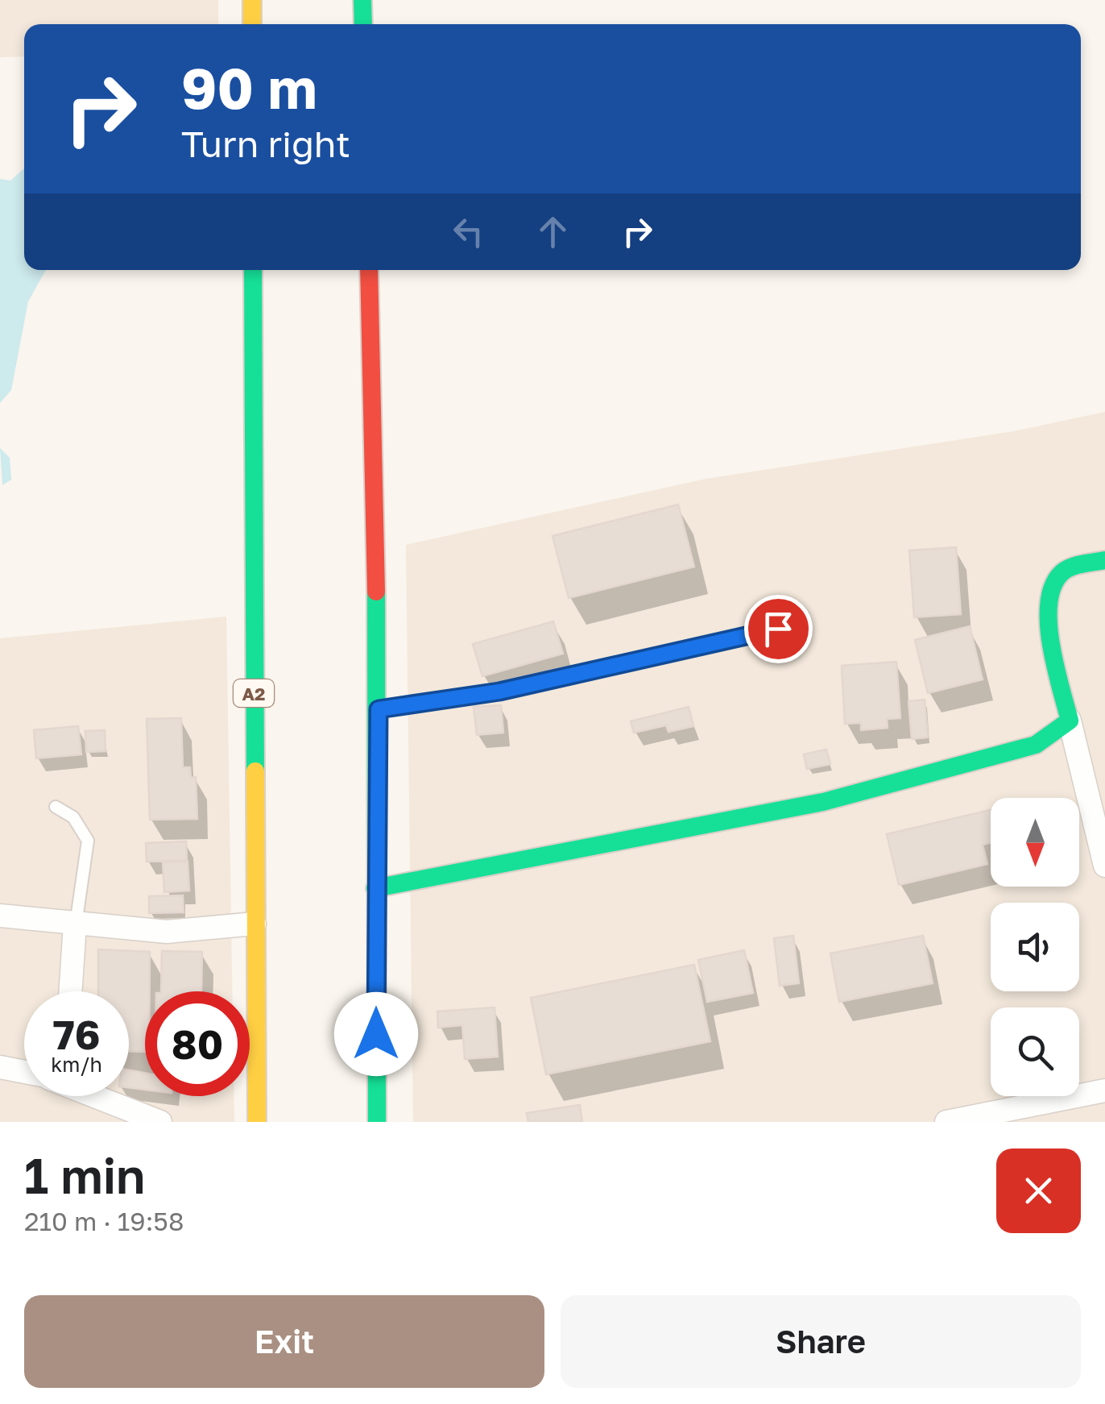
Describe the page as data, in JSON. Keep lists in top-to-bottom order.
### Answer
{
  "streets": {
    "main road": ["A2"]
  },
  "north": "bottom",
  "page": {
    "turn": ["90 m", "Turn right"],
    "speed": "76 km/h",
    "limit": "80",
    "heading": ["1 min", "210 m · 19:58"],
    "buttons": ["Exit", "Share"]
  }
}
